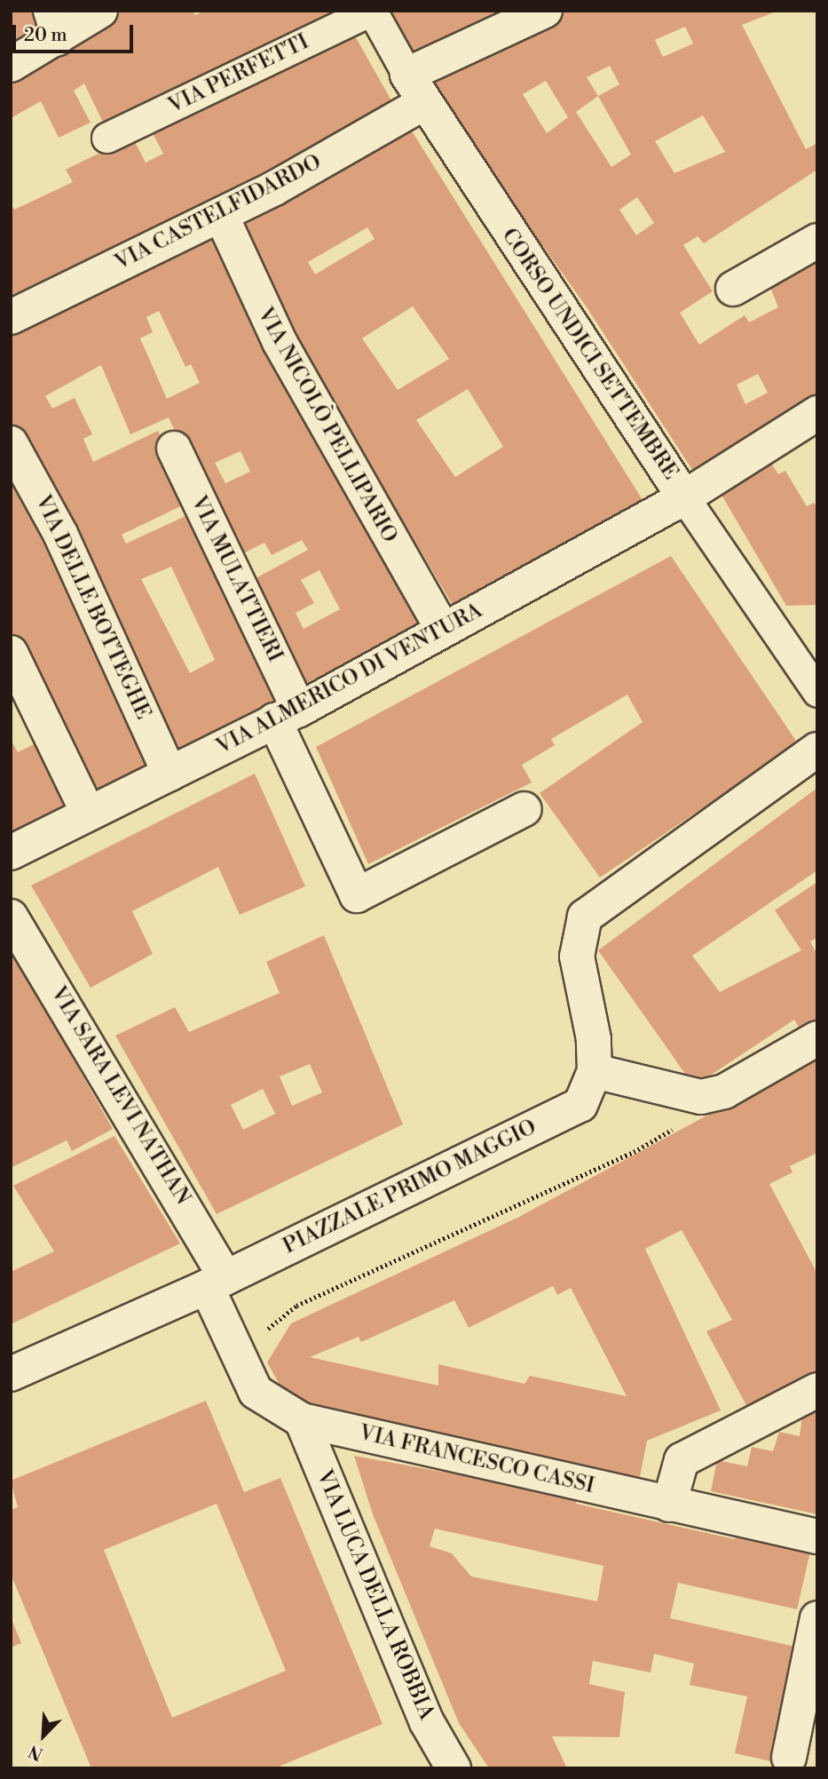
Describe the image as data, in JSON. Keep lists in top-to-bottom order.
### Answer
{
  "streets": {
    "street": [
      "VIA PERFETTI",
      "VIA CASTELFIDARDO",
      "CORSO UNDICI SETTEMBRE",
      "VIA NICOLÒ PELLIPARIO",
      "VIA MULATTIERI",
      "VIA DELLE BOTTEGHE",
      "VIA ALMERICO DI VENTURA",
      "VIA SARA LEVI NATHAN",
      "PIAZZALE PRIMO MAGGIO",
      "VIA FRANCESCO CASSI",
      "VIA LUCA DELLA ROBBIA"
    ]
  },
  "crossings": [
    ["VIA PERFETTI", "CORSO UNDICI SETTEMBRE"],
    ["VIA CASTELFIDARDO", "CORSO UNDICI SETTEMBRE"],
    ["VIA CASTELFIDARDO", "VIA NICOLÒ PELLIPARIO"],
    ["CORSO UNDICI SETTEMBRE", "VIA ALMERICO DI VENTURA"],
    ["VIA NICOLÒ PELLIPARIO", "VIA ALMERICO DI VENTURA"],
    ["VIA MULATTIERI", "VIA ALMERICO DI VENTURA"],
    ["VIA DELLE BOTTEGHE", "VIA ALMERICO DI VENTURA"],
    ["VIA SARA LEVI NATHAN", "PIAZZALE PRIMO MAGGIO"],
    ["VIA SARA LEVI NATHAN", "VIA FRANCESCO CASSI"],
    ["PIAZZALE PRIMO MAGGIO", "VIA FRANCESCO CASSI"],
    ["VIA FRANCESCO CASSI", "VIA LUCA DELLA ROBBIA"]
  ],
  "scale_bar": "20 m",
  "north": "bottom left"
}
